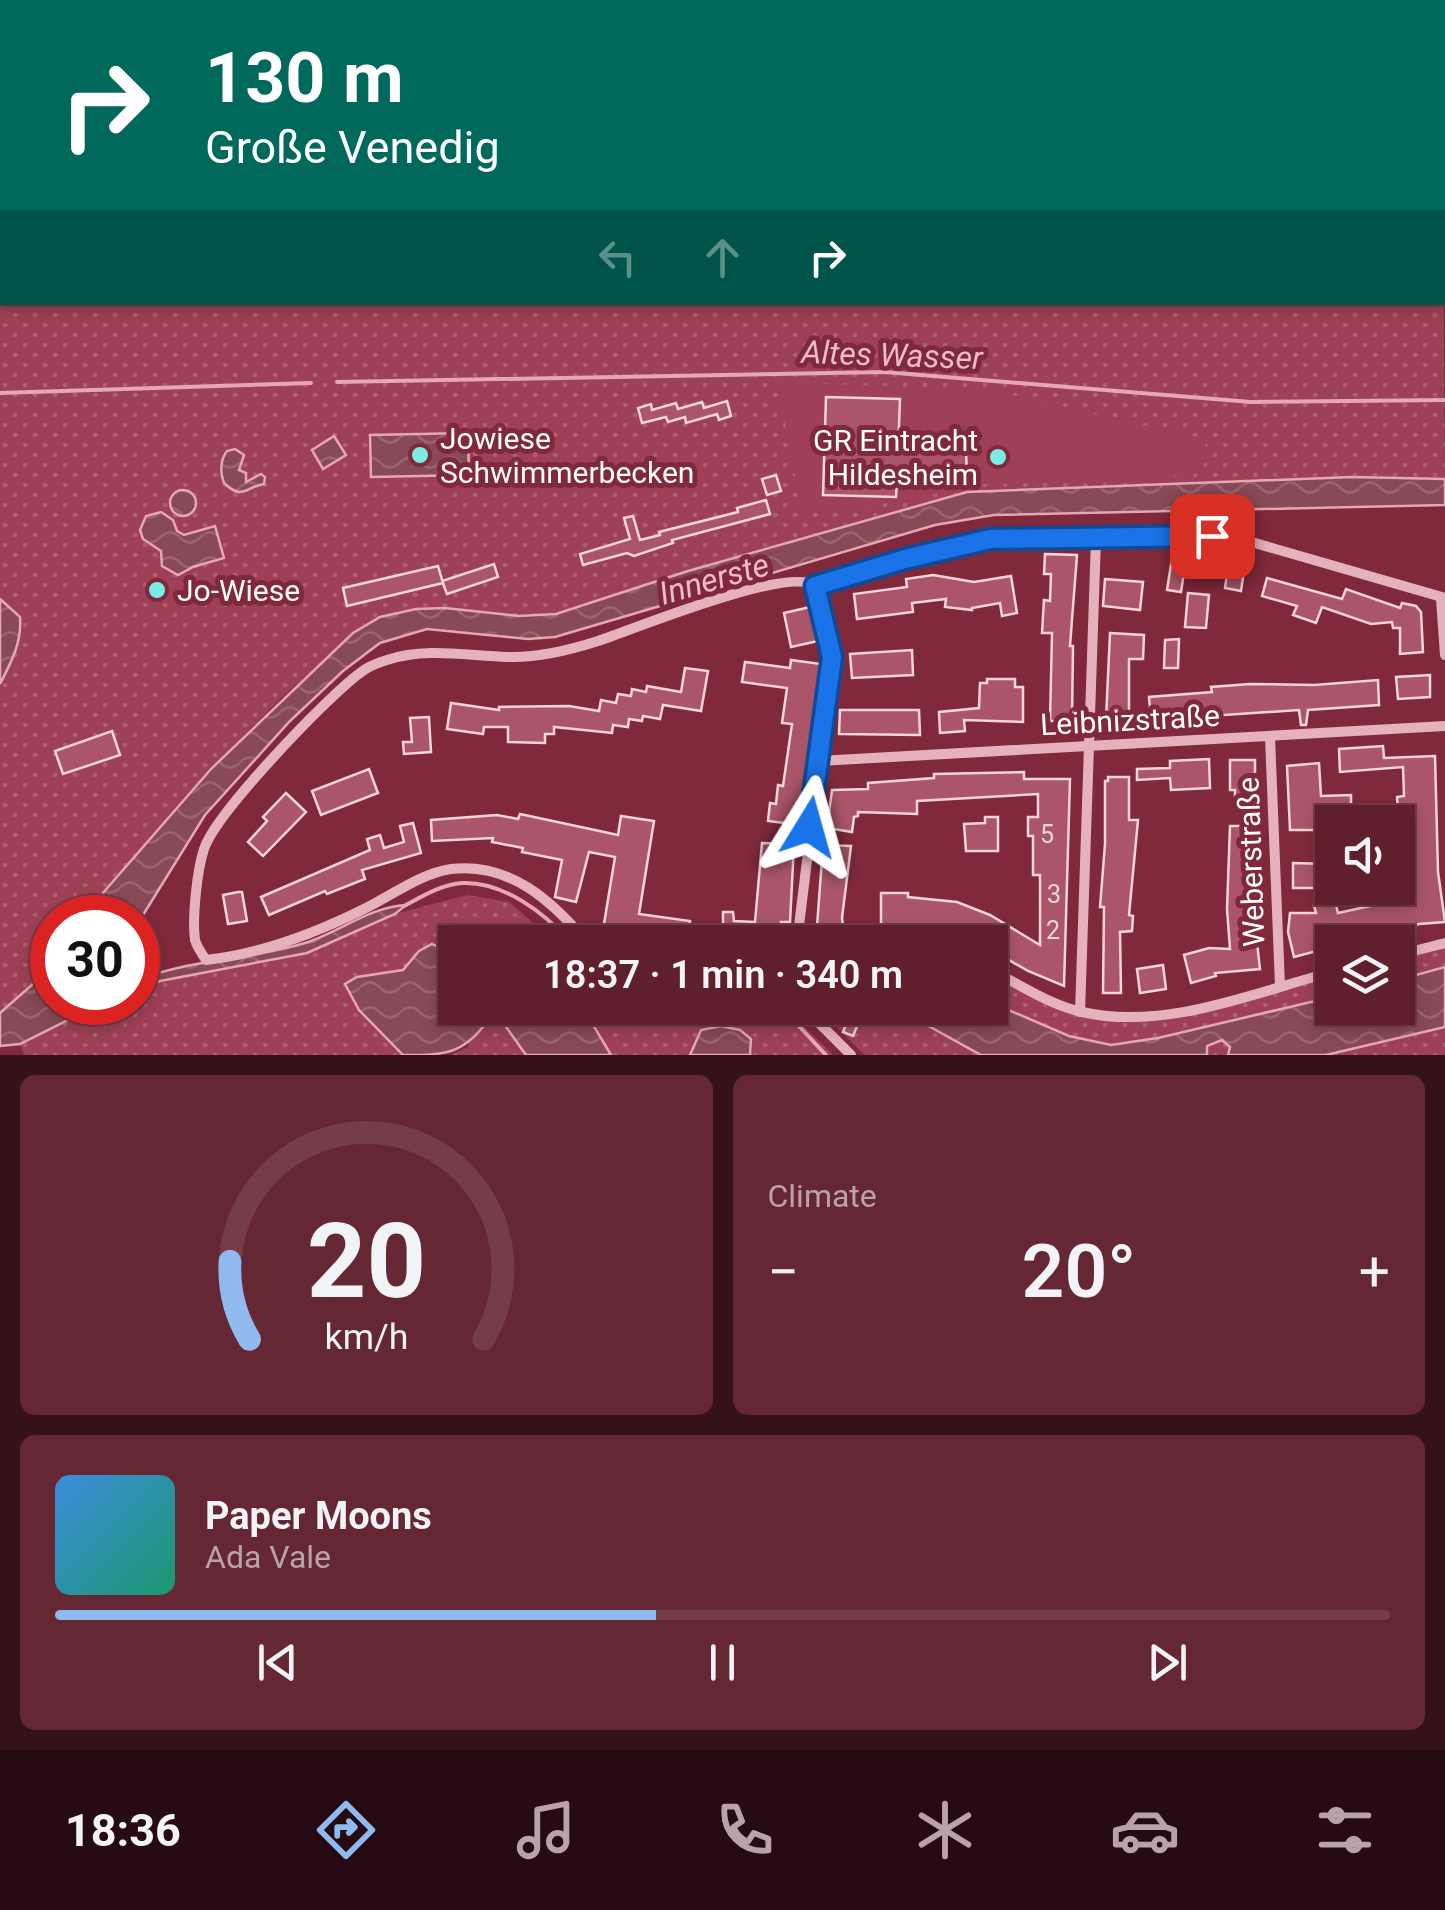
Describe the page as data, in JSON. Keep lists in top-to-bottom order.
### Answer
{
  "streets": {
    "street": ["Leibnizstraße", "Weberstraße"]
  },
  "crossings": [
    ["Leibnizstraße", "Weberstraße"]
  ],
  "water": ["Altes Wasser", "Innerste"],
  "places": ["Jowiese Schwimmerbecken", "GR Eintracht Hildesheim", "Jo-Wiese"],
  "house_numbers": ["5", "3", "2"],
  "page": {
    "turn": ["130 m", "Große Venedig"],
    "limit": "30",
    "trip": "18:37 · 1 min · 340 m",
    "tile": "Climate",
    "heat": ["−", "20°", "+"],
    "song": ["Paper Moons", "Ada Vale"],
    "tabs": "18:36",
    "gauge": ["20", "km/h"]
  }
}
